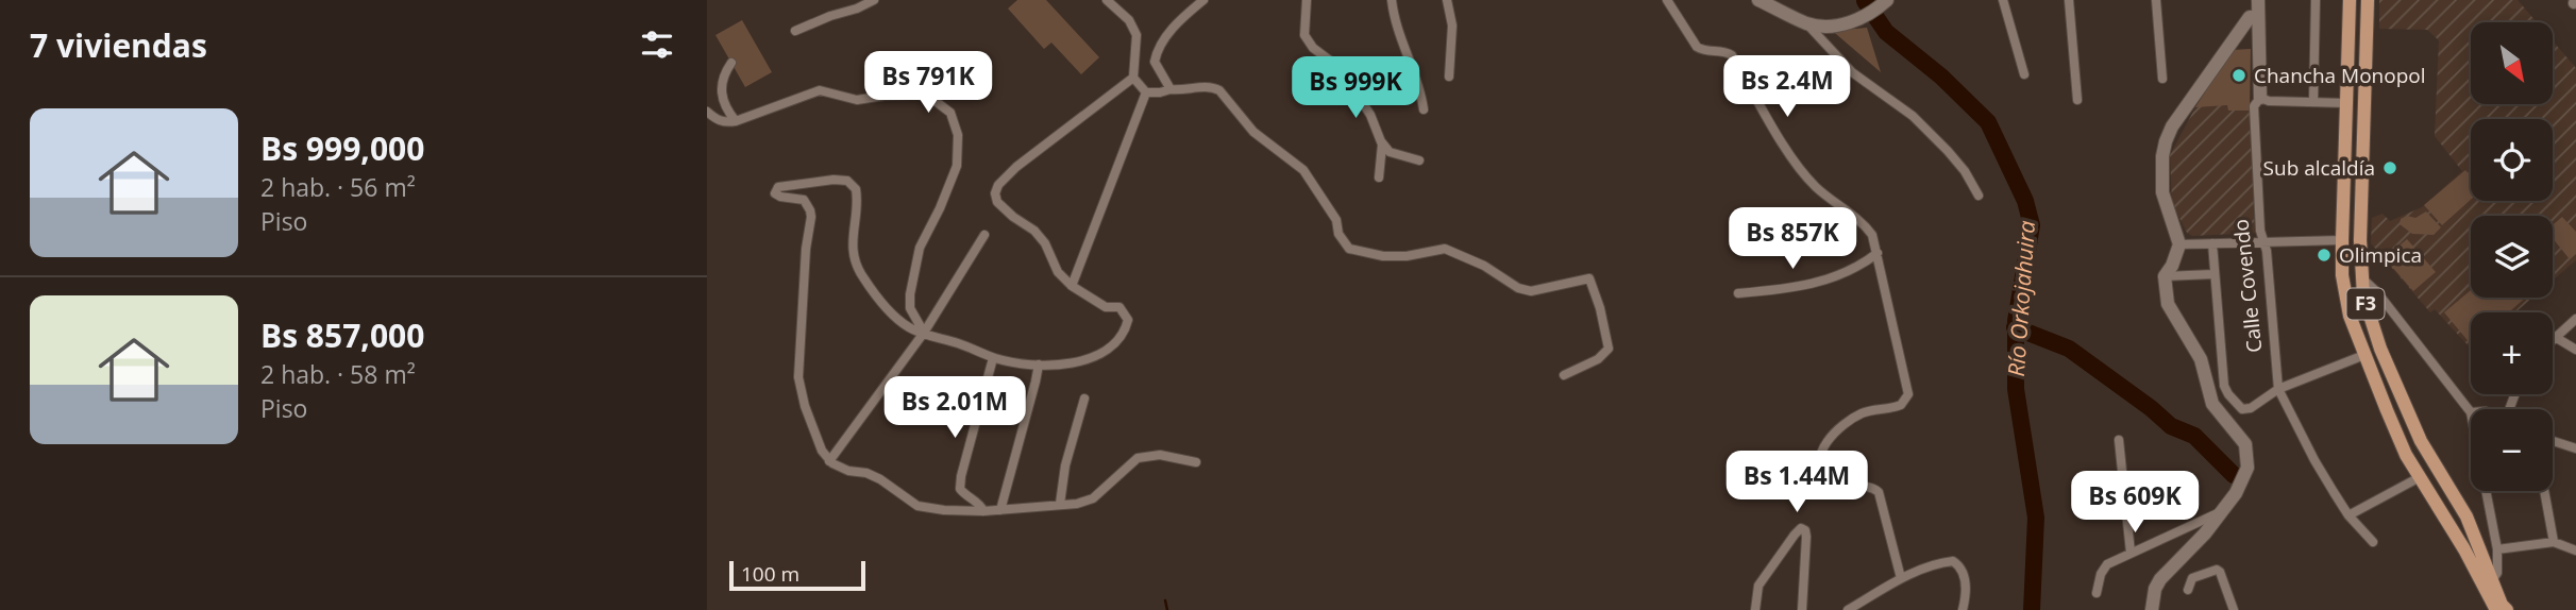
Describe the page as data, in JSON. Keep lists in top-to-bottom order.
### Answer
{
  "streets": {
    "main road": ["Calle Covendo", "F3"]
  },
  "water": ["Río Orkojahuira"],
  "places": ["Chancha Monopol", "Sub alcaldía", "Olimpica"],
  "scale_bar": "100 m",
  "north": "bottom right",
  "page": {
    "heading": "7 viviendas",
    "map_buttons": ["+", "−"],
    "price": [
      "Bs 791K",
      "Bs 2.4M",
      "Bs 999K",
      "Bs 857K",
      "Bs 2.01M",
      "Bs 1.44M",
      "Bs 609K"
    ],
    "list": [
      {
        "name": "Bs 999,000",
        "note": "2 hab. · 56 m² · Piso"
      },
      {
        "name": "Bs 857,000",
        "note": "2 hab. · 58 m² · Piso"
      }
    ],
    "scale": "100 m"
  }
}
